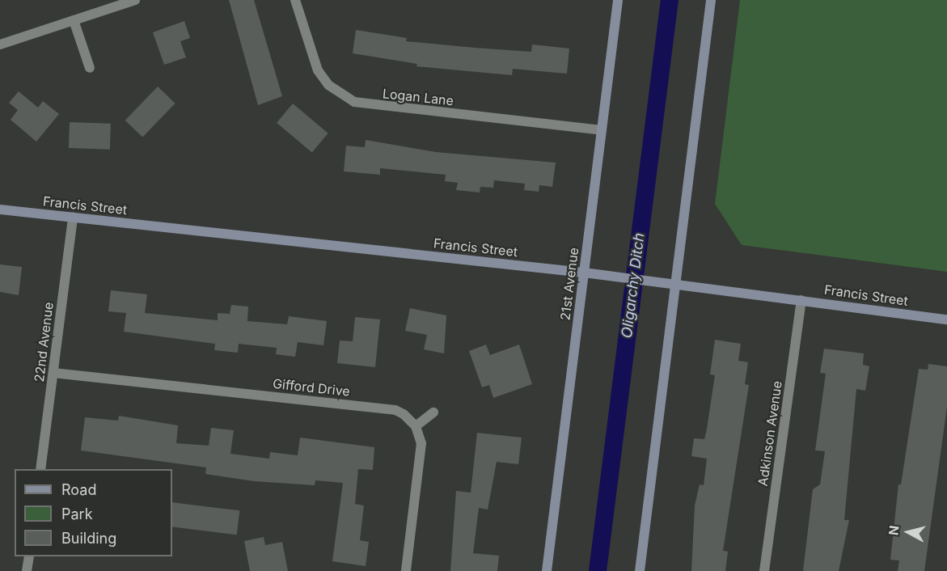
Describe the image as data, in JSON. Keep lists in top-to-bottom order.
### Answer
{
  "streets": {
    "street": [
      "Logan Lane",
      "Francis Street",
      "21st Avenue",
      "22nd Avenue",
      "Gifford Drive",
      "Adkinson Avenue"
    ]
  },
  "crossings": [
    ["Logan Lane", "21st Avenue"],
    ["Francis Street", "21st Avenue"],
    ["Francis Street", "22nd Avenue"],
    ["Francis Street", "Adkinson Avenue"],
    ["22nd Avenue", "Gifford Drive"]
  ],
  "water": ["Oligarchy Ditch"],
  "legend": ["Road", "Park", "Building"],
  "north": "left"
}
